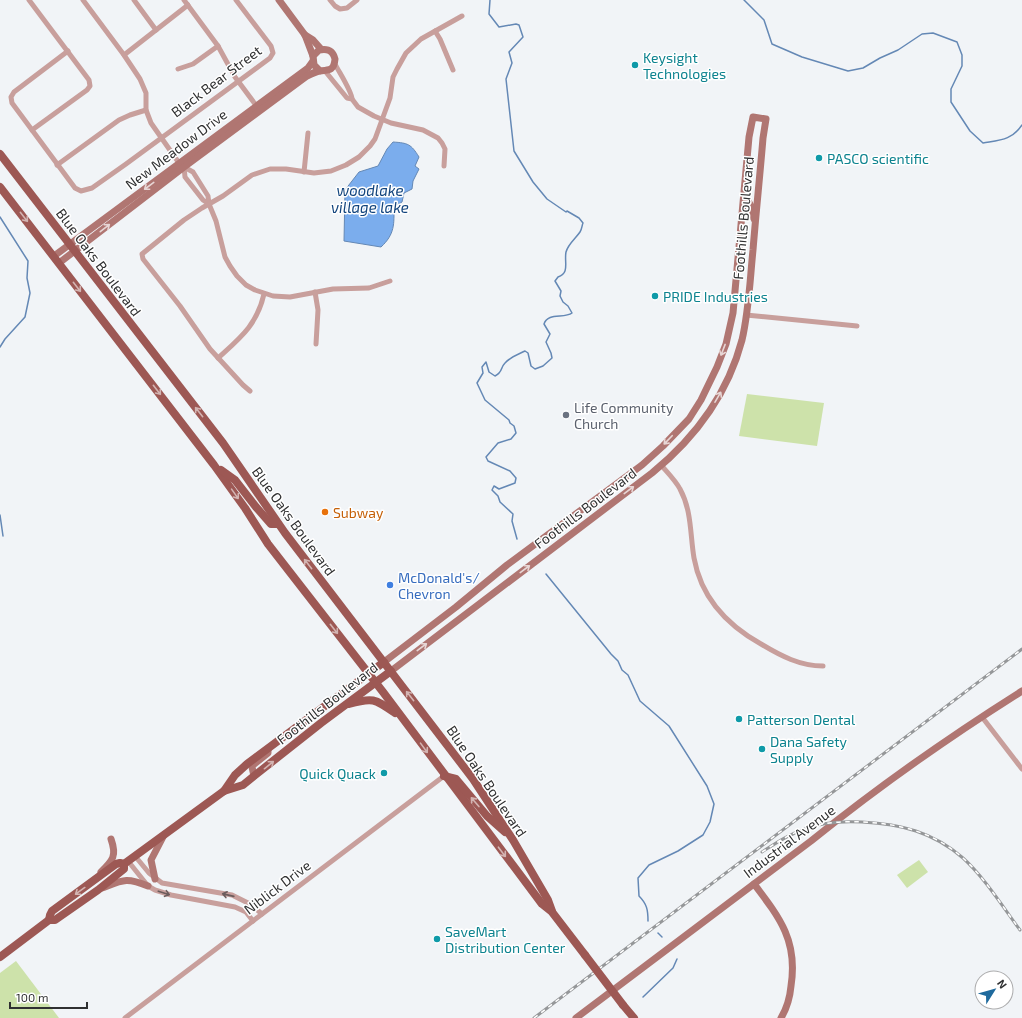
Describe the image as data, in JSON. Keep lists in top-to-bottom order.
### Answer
{
  "streets": {
    "main road": ["Foothills Boulevard", "Blue Oaks Boulevard"],
    "street": [
      "Black Bear Street",
      "New Meadow Drive",
      "Industrial Avenue",
      "Niblick Drive"
    ]
  },
  "crossings": [
    ["New Meadow Drive", "Blue Oaks Boulevard"],
    ["Foothills Boulevard", "Blue Oaks Boulevard"],
    ["Blue Oaks Boulevard", "Niblick Drive"]
  ],
  "water": ["woodlake village lake"],
  "places": [
    "Keysight Technologies",
    "PASCO scientific",
    "PRIDE Industries",
    "Life Community Church",
    "Subway",
    "McDonald's/ Chevron",
    "Patterson Dental",
    "Dana Safety Supply",
    "Quick Quack",
    "SaveMart Distribution Center"
  ],
  "scale_bar": "100 m",
  "north": "top right"
}
